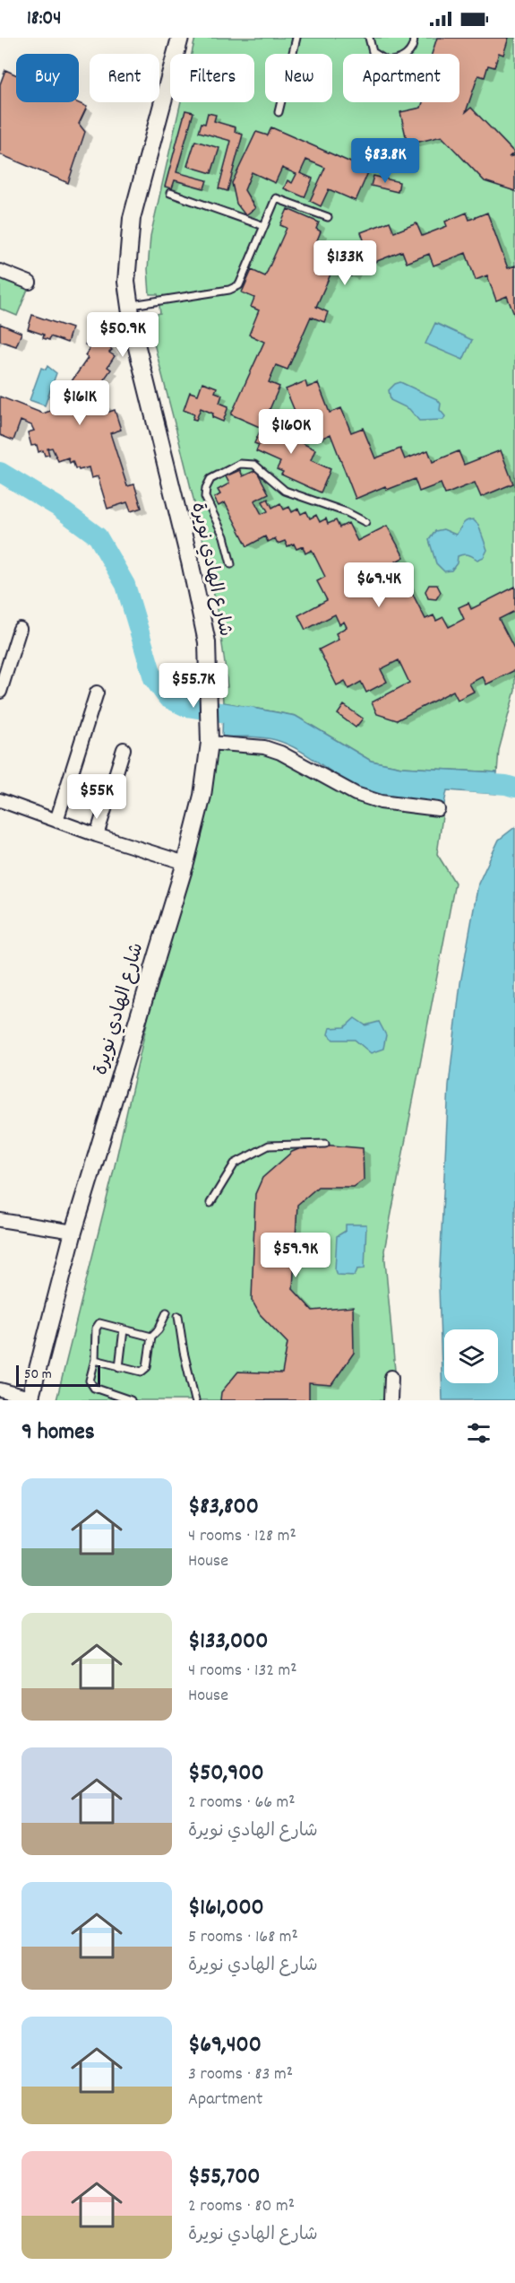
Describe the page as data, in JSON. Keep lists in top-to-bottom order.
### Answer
{
  "streets": {
    "street": ["شارع الهادي نويرة"]
  },
  "scale_bar": "50 m",
  "page": {
    "status": "18:04",
    "chip": [
      "Buy",
      "Rent",
      "Filters",
      "New",
      "Apartment"
    ],
    "price": [
      "$83.8K",
      "$133K",
      "$50.9K",
      "$161K",
      "$160K",
      "$69.4K",
      "$55.7K",
      "$55K",
      "$59.9K"
    ],
    "scale": "50 m",
    "heading": "9 homes",
    "list": [
      {
        "name": "$83,800",
        "note": "4 rooms · 128 m² · House"
      },
      {
        "name": "$133,000",
        "note": "4 rooms · 132 m² · House"
      },
      {
        "name": "$50,900",
        "note": "2 rooms · 66 m² · شارع الهادي نويرة"
      },
      {
        "name": "$161,000",
        "note": "5 rooms · 168 m² · شارع الهادي نويرة"
      },
      {
        "name": "$69,400",
        "note": "3 rooms · 83 m² · Apartment"
      },
      {
        "name": "$55,700",
        "note": "2 rooms · 80 m² · شارع الهادي نويرة"
      }
    ]
  }
}
